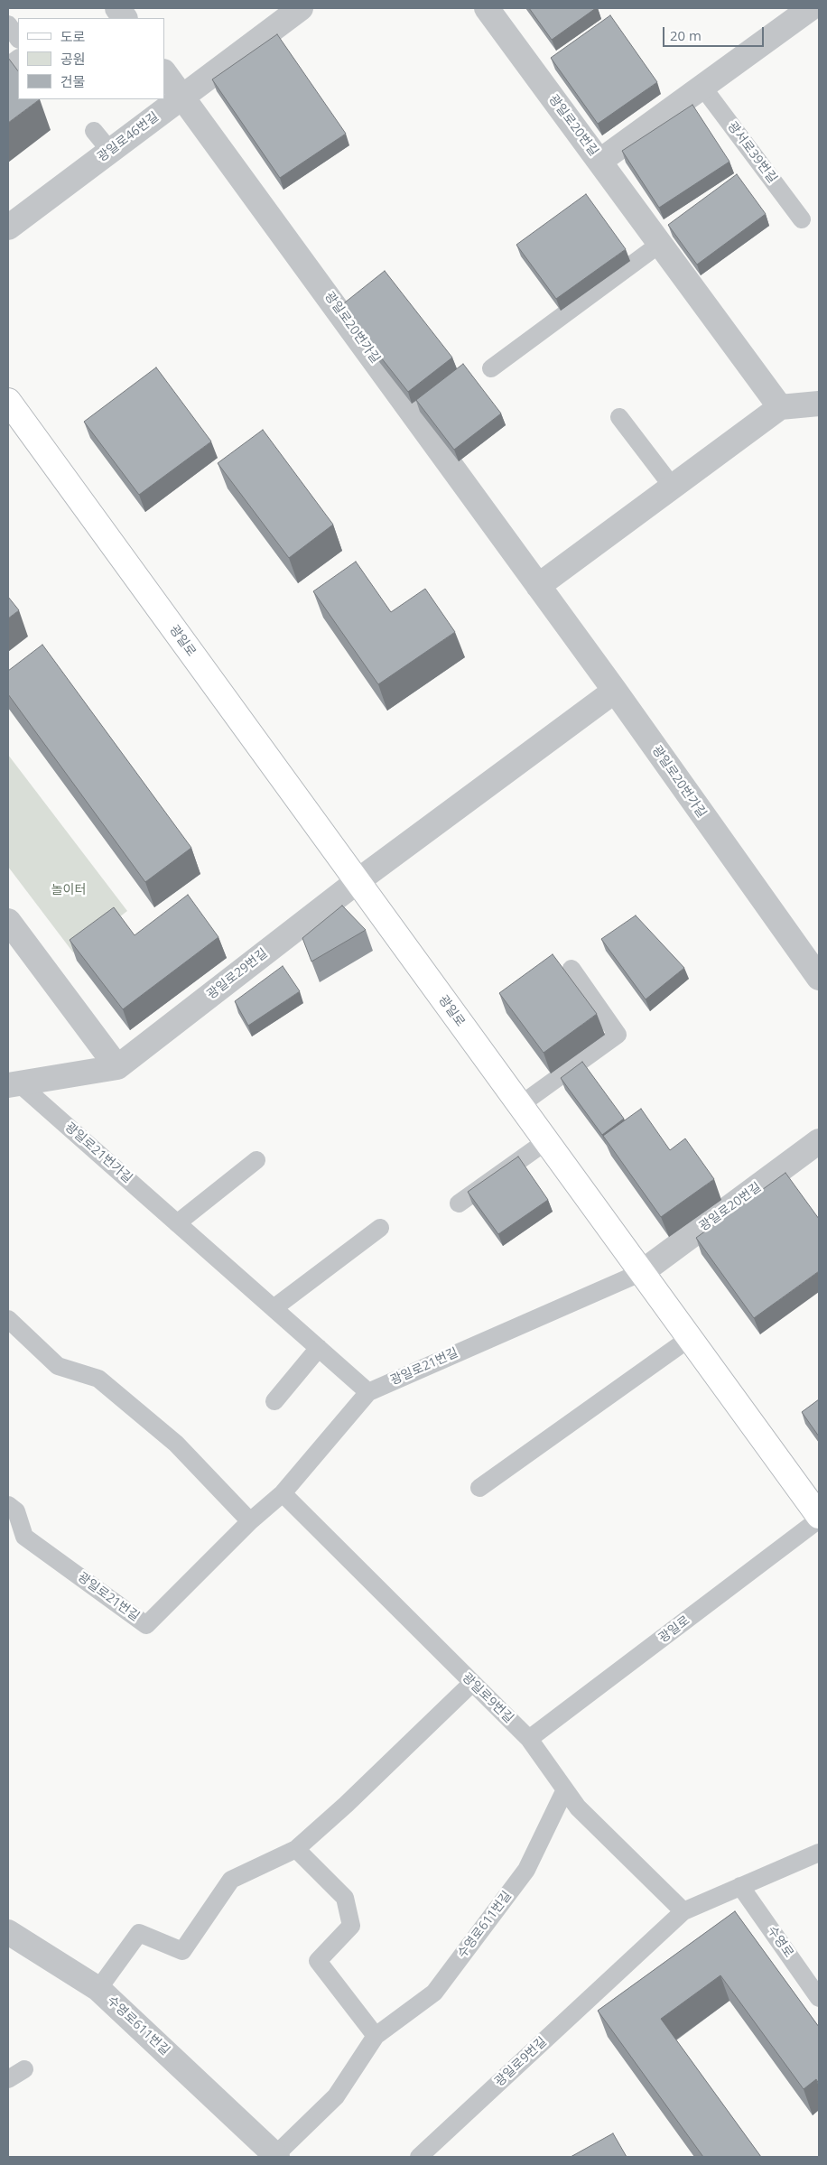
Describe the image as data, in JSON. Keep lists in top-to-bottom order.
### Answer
{
  "streets": {
    "street": [
      "광일로20번길",
      "광일로46번길",
      "광일로20번가길",
      "광일로",
      "광일로29번길",
      "수영로611번길"
    ],
    "lane": [
      "광서로39번길",
      "광일로21번가길",
      "광일로21번길",
      "광일로9번길",
      "수영로"
    ]
  },
  "crossings": [
    ["광일로20번길", "광일로"],
    ["광일로20번길", "광일로21번길"],
    ["광일로46번길", "광일로20번가길"],
    ["광일로", "광일로29번길"],
    ["광일로", "광일로21번길"],
    ["광일로", "광일로9번길"],
    ["광일로29번길", "광일로21번가길"],
    ["광일로21번가길", "광일로21번길"],
    ["광일로21번길", "광일로9번길"],
    ["광일로9번길", "수영로611번길"],
    ["광일로9번길", "수영로"]
  ],
  "parks": ["놀이터"],
  "legend": ["도로", "공원", "건물"],
  "scale_bar": "20 m"
}
